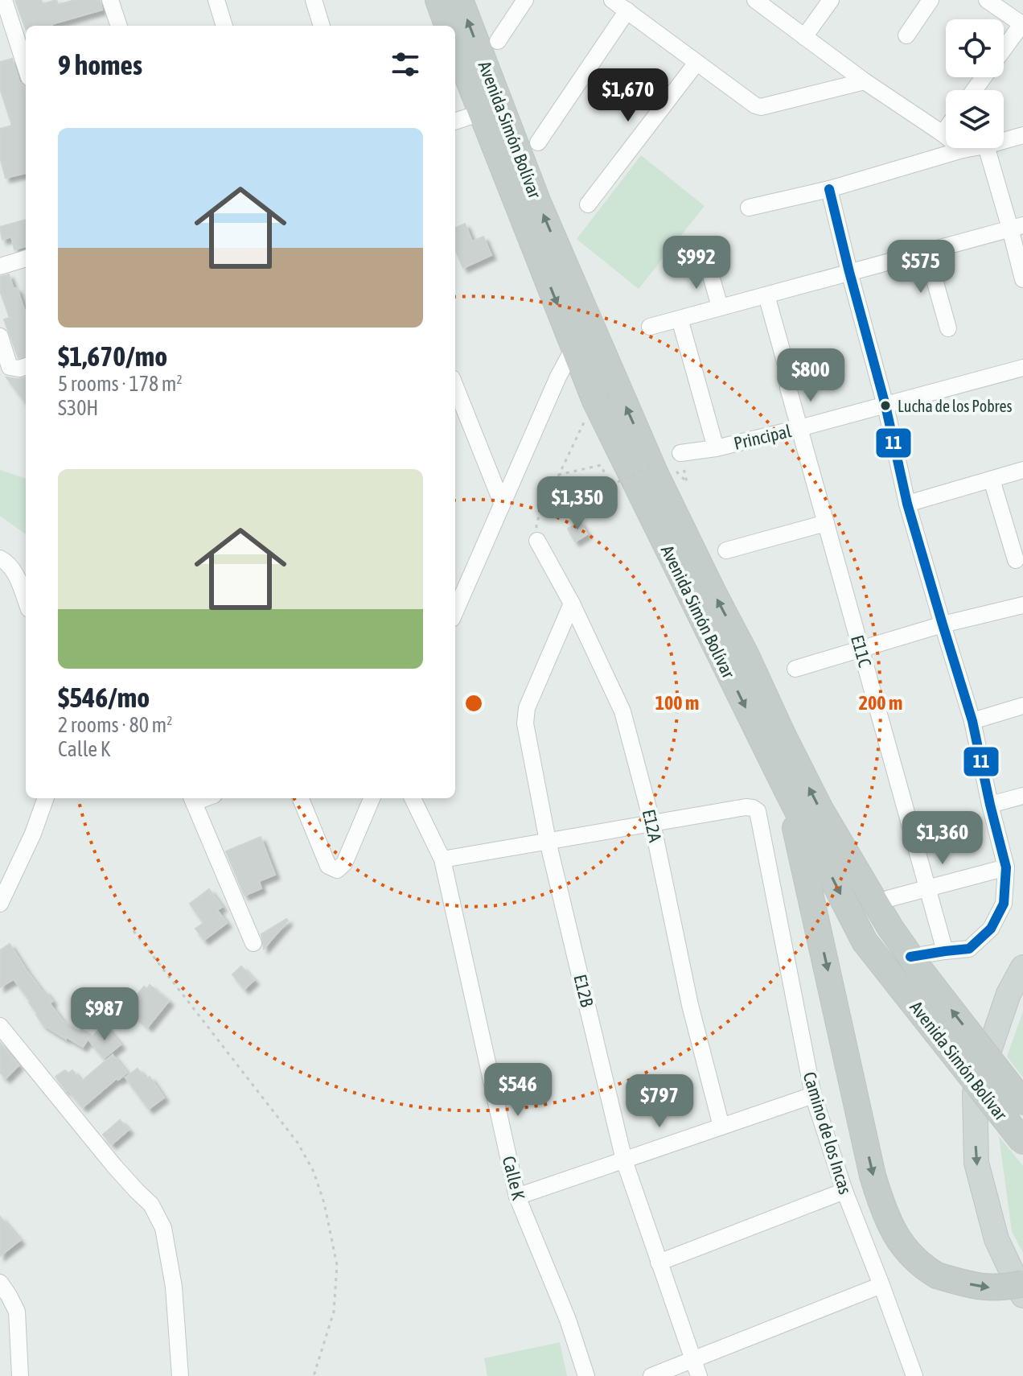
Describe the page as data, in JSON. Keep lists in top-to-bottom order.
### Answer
{
  "streets": {
    "highway": ["Avenida Simón Bolívar"],
    "street": [
      "Principal",
      "E11C",
      "E12A",
      "E12B",
      "Camino de los Incas",
      "Calle K"
    ]
  },
  "crossings": [
    ["Principal", "E11C"],
    ["E12A", "E12B"],
    ["E12A", "Camino de los Incas"]
  ],
  "places": ["Lucha de los Pobres"],
  "lines": ["transit line 11"],
  "page": {
    "heading": "9 homes",
    "price": [
      "$1,670",
      "$992",
      "$575",
      "$800",
      "$1,350",
      "$1,360",
      "$987",
      "$546",
      "$797"
    ],
    "list": [
      {
        "name": "$1,670/mo",
        "note": "5 rooms · 178 m² · S30H"
      },
      {
        "name": "$546/mo",
        "note": "2 rooms · 80 m² · Calle K"
      }
    ]
  },
  "rings": ["100 m", "200 m"]
}
